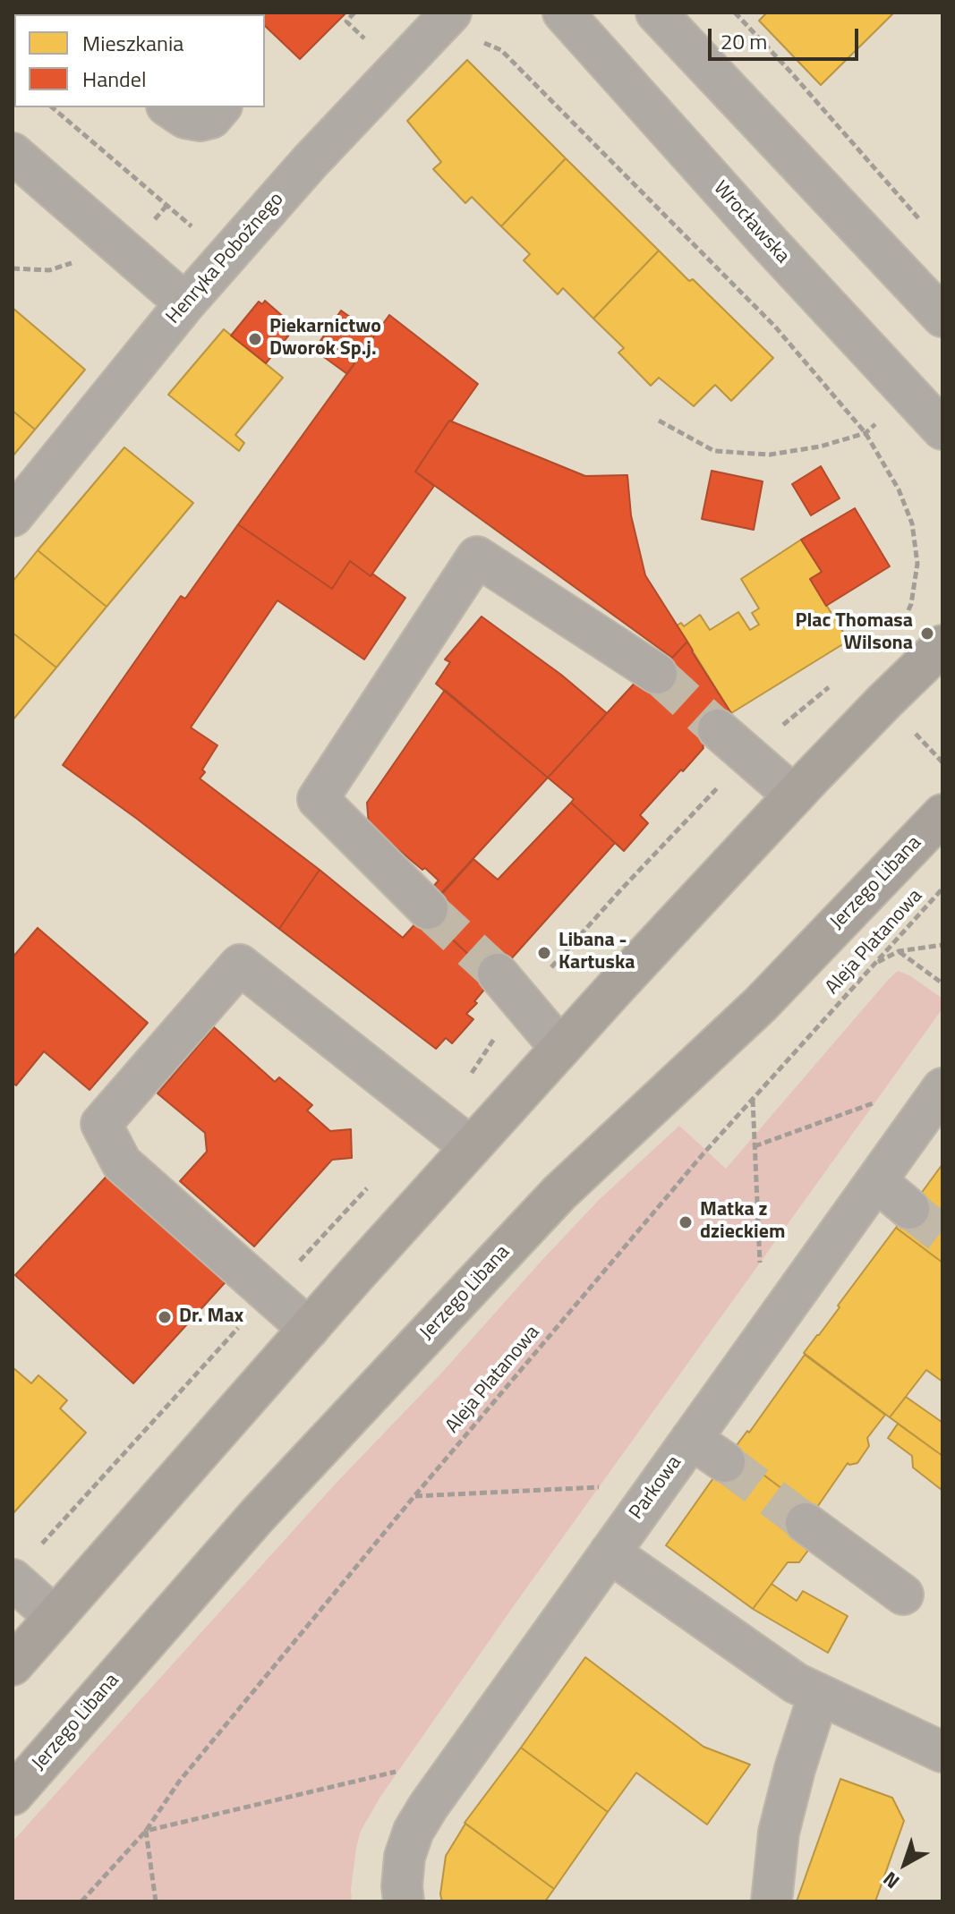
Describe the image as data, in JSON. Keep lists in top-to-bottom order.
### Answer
{
  "streets": {
    "main road": ["Jerzego Libana"],
    "street": ["Wrocławska", "Henryka Pobożnego", "Parkowa"],
    "path": ["Aleja Platanowa"]
  },
  "places": [
    "Piekarnictwo Dworok Sp.j.",
    "Plac Thomasa Wilsona",
    "Libana - Kartuska",
    "Matka z dzieckiem",
    "Dr. Max"
  ],
  "legend": ["Mieszkania", "Handel"],
  "scale_bar": "20 m",
  "north": "bottom left"
}
